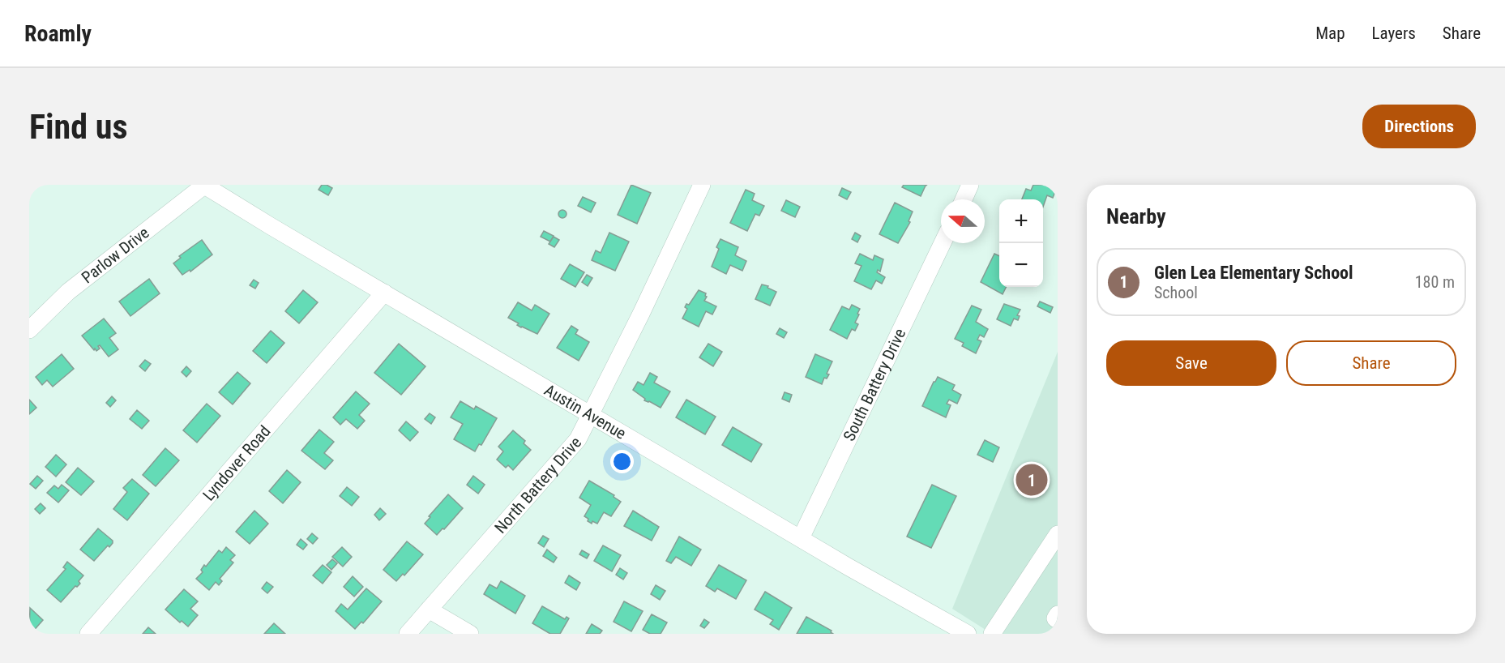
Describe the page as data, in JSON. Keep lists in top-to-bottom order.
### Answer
{
  "streets": {
    "street": [
      "Parlow Drive",
      "South Battery Drive",
      "Austin Avenue",
      "Lyndover Road",
      "North Battery Drive"
    ]
  },
  "crossings": [
    ["Parlow Drive", "Austin Avenue"],
    ["South Battery Drive", "Austin Avenue"],
    ["Austin Avenue", "Lyndover Road"],
    ["Austin Avenue", "North Battery Drive"]
  ],
  "north": "left",
  "page": {
    "header": "Roamly",
    "nav": ["Map", "Layers", "Share"],
    "buttons": [
      "Directions",
      ["Save", "Share"]
    ],
    "title": "Find us",
    "heading": "Nearby",
    "map_buttons": ["+", "−"],
    "list": [
      {
        "mark": "1",
        "name": "Glen Lea Elementary School",
        "note": "School",
        "value": "180 m"
      }
    ],
    "pins": "1"
  }
}
